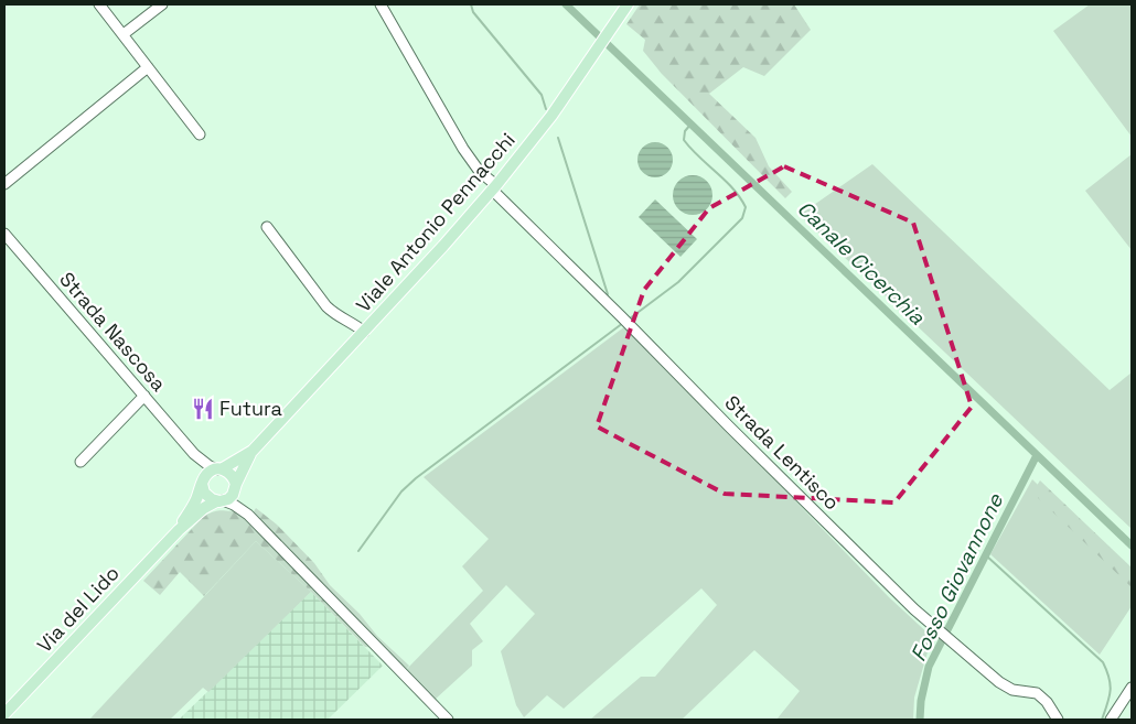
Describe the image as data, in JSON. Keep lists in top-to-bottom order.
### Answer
{
  "streets": {
    "main road": ["Viale Antonio Pennacchi", "Via del Lido"],
    "street": ["Strada Nascosa", "Strada Lentisco"]
  },
  "crossings": [
    ["Viale Antonio Pennacchi", "Strada Nascosa"],
    ["Viale Antonio Pennacchi", "Strada Lentisco"],
    ["Viale Antonio Pennacchi", "Via del Lido"],
    ["Strada Nascosa", "Via del Lido"]
  ],
  "water": ["Canale Cicerchia", "Fosso Giovannone"],
  "places": {
    "restaurant": ["Futura"]
  }
}
